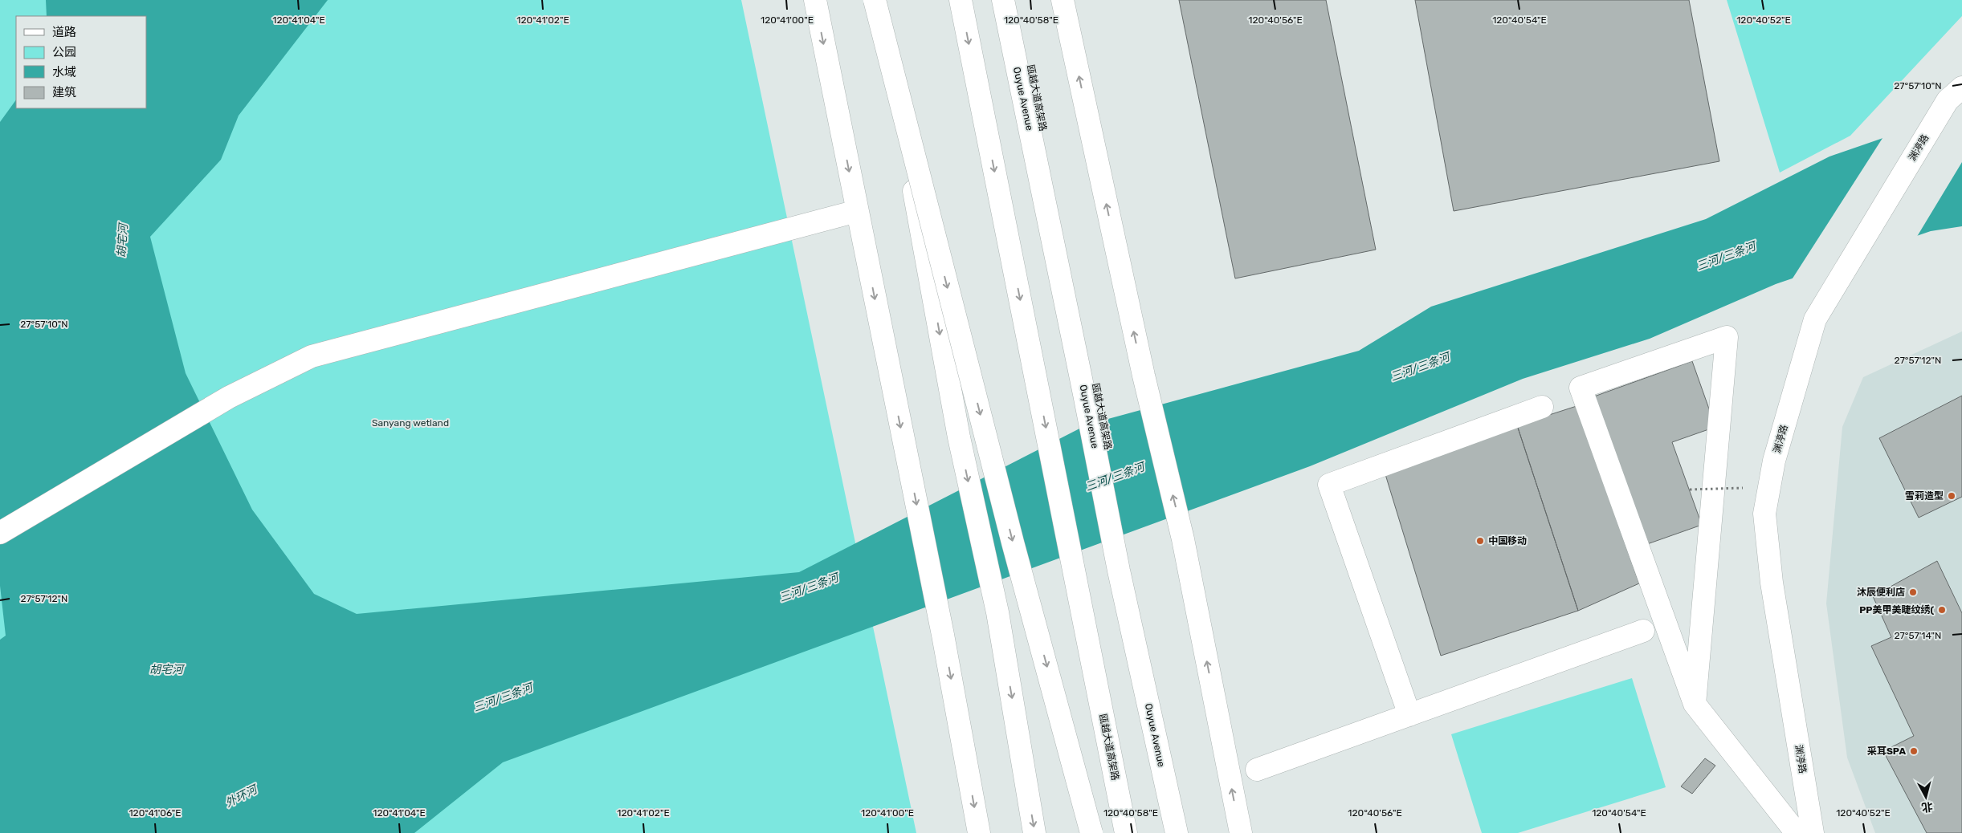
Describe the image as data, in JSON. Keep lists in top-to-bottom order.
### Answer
{
  "streets": {
    "main road": ["瓯越大道高架路", "Ouyue Avenue", "渊渟路"]
  },
  "water": ["胡宅河", "三河/三条河", "外环河"],
  "parks": ["Sanyang wetland"],
  "places": [
    "雪莉造型",
    "中国移动",
    "沐辰便利店",
    "PP美甲美睫纹绣(",
    "采耳SPA"
  ],
  "legend": [
    "道路",
    "公园",
    "水域",
    "建筑"
  ],
  "north": "bottom",
  "coordinates": [
    "120°41'04\"E",
    "120°41'02\"E",
    "120°41'00\"E",
    "120°40'58\"E",
    "120°40'56\"E",
    "120°40'54\"E",
    "120°40'52\"E",
    "27°57'10\"N",
    "27°57'12\"N",
    "27°57'14\"N",
    "120°41'06\"E"
  ]
}
